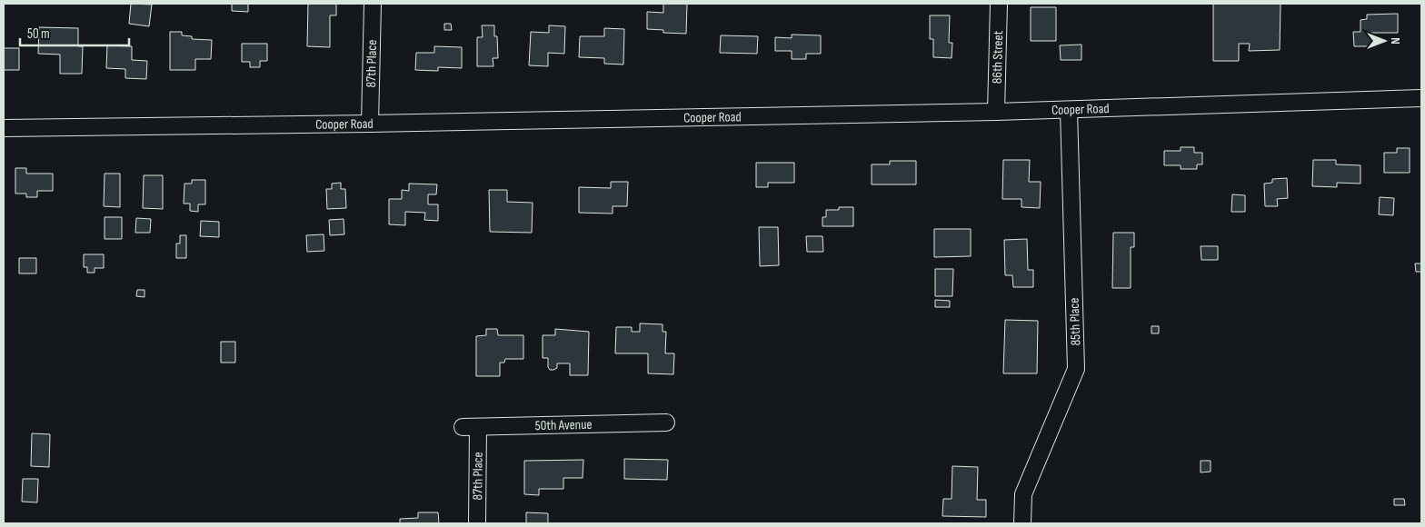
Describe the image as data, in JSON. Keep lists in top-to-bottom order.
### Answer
{
  "streets": {
    "street": [
      "86th Street",
      "87th Place",
      "Cooper Road",
      "85th Place",
      "50th Avenue"
    ]
  },
  "crossings": [
    ["86th Street", "Cooper Road"],
    ["87th Place", "Cooper Road"],
    ["87th Place", "50th Avenue"],
    ["Cooper Road", "85th Place"]
  ],
  "scale_bar": "50 m",
  "north": "right"
}
